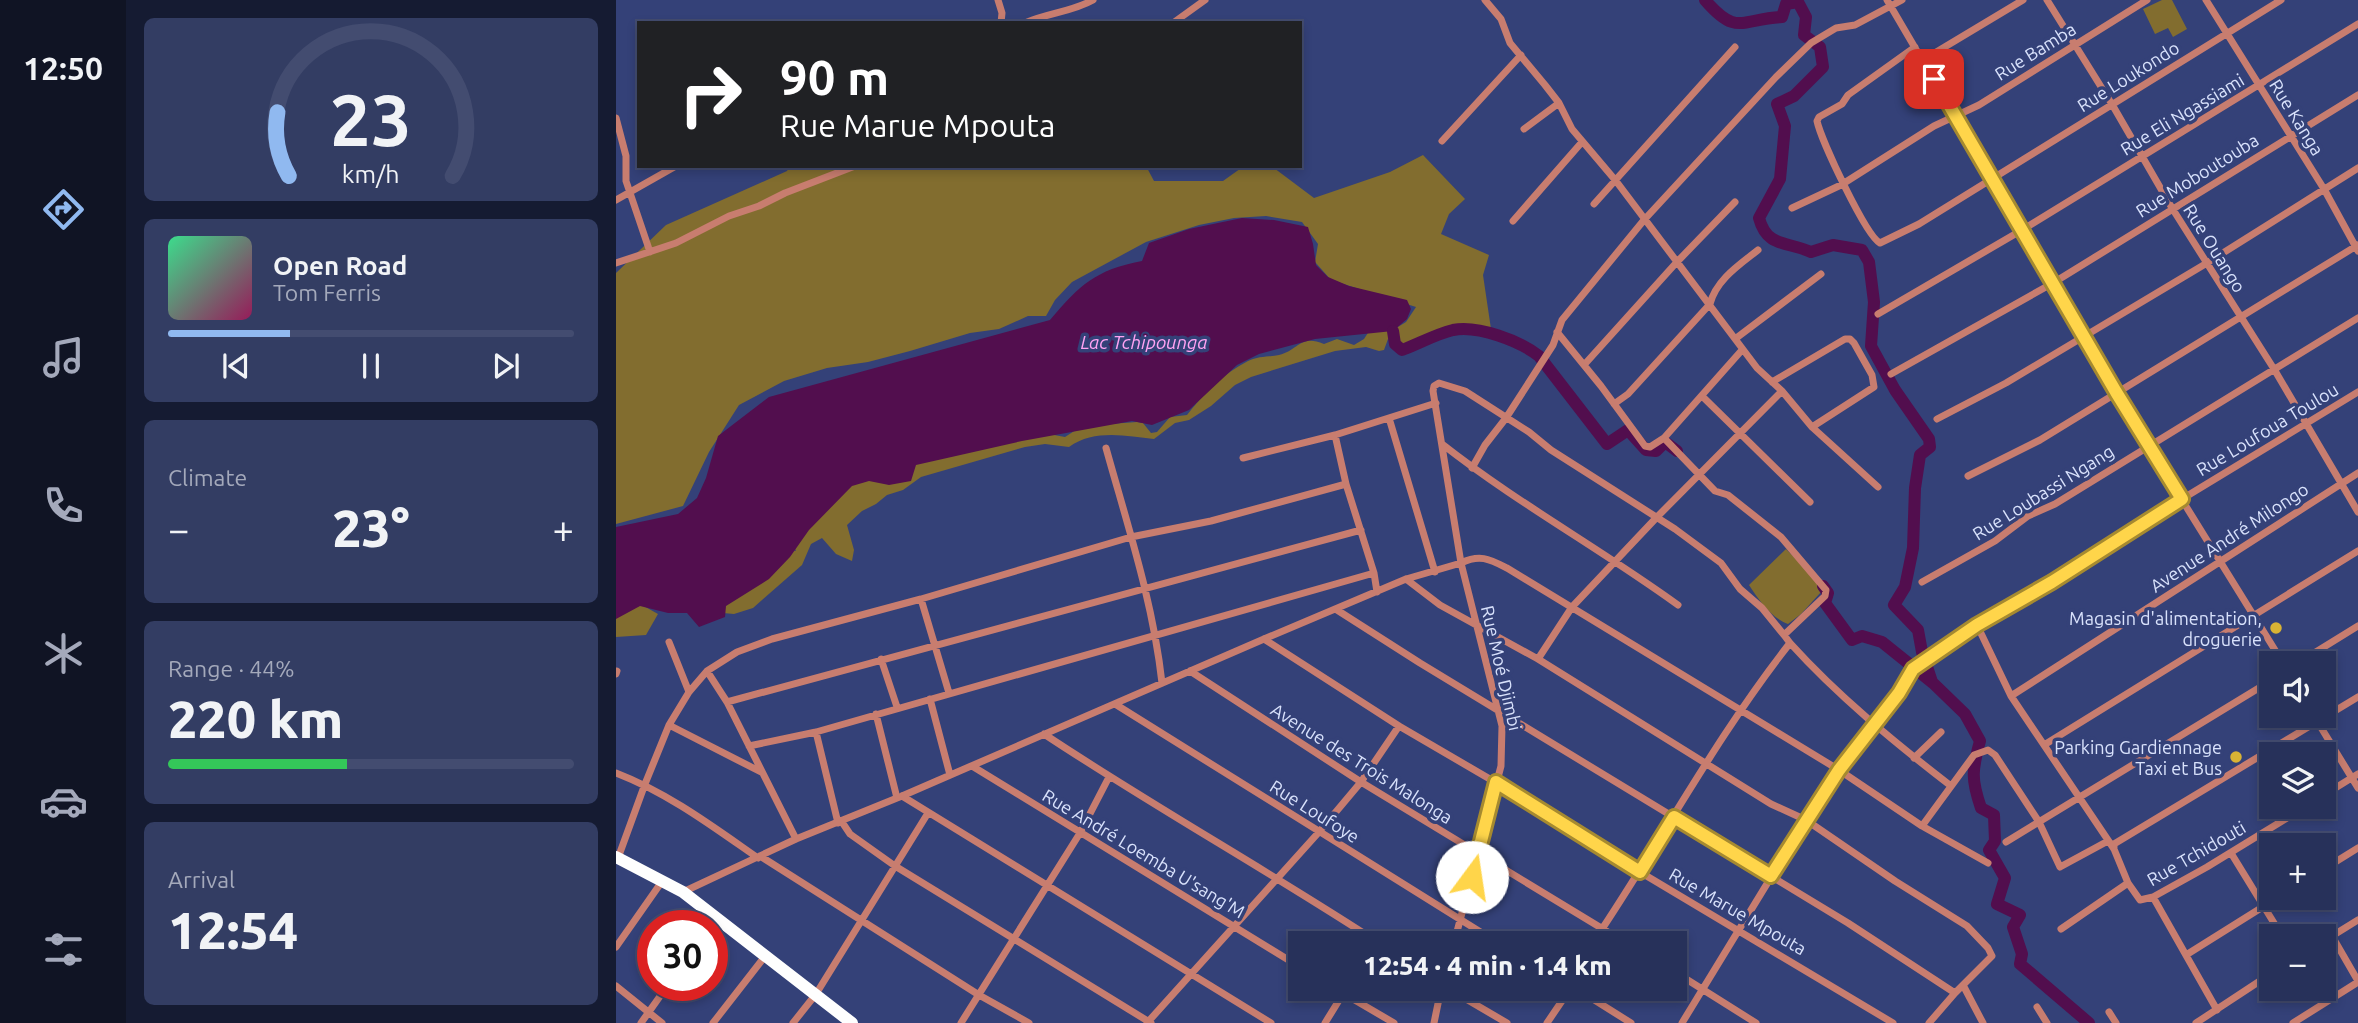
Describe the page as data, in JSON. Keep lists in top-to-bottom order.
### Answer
{
  "streets": {
    "street": [
      "Rue Bamba",
      "Rue Loukondo",
      "Rue Eli Ngassiami",
      "Rue Kanga",
      "Rue Moboutouba",
      "Rue Ouango",
      "Rue Loufoua Toulou",
      "Rue Loubassi Ngang",
      "Avenue André Milongo",
      "Rue Moé Djimbi",
      "Avenue des Trois Malonga",
      "Rue Loufoye",
      "Rue André Loemba U'sang'M",
      "Rue Tchidouti",
      "Rue Marue Mpouta"
    ]
  },
  "crossings": [
    ["Rue Bamba", "Rue Loukondo"],
    ["Rue Bamba", "Rue Ouango"],
    ["Rue Loukondo", "Rue Kanga"],
    ["Rue Loukondo", "Rue Ouango"],
    ["Rue Eli Ngassiami", "Rue Kanga"],
    ["Rue Eli Ngassiami", "Rue Ouango"],
    ["Rue Kanga", "Rue Moboutouba"],
    ["Rue Moboutouba", "Rue Ouango"],
    ["Rue Ouango", "Rue Loufoua Toulou"],
    ["Rue Ouango", "Rue Loubassi Ngang"],
    ["Rue Ouango", "Avenue André Milongo"],
    ["Rue Moé Djimbi", "Avenue des Trois Malonga"],
    ["Rue Moé Djimbi", "Rue Loufoye"],
    ["Rue Moé Djimbi", "Rue Marue Mpouta"]
  ],
  "water": ["Lac Tchipounga"],
  "places": ["Magasin d'alimentation, droguerie", "Parking Gardiennage Taxi et Bus"],
  "page": {
    "tabs": "12:50",
    "turn": ["90 m", "Rue Marue Mpouta"],
    "song": ["Open Road", "Tom Ferris"],
    "tile": [
      "Climate",
      ["Range · 44%", "220 km"],
      ["Arrival", "12:54"]
    ],
    "heat": ["−", "23°", "+"],
    "map_buttons": ["+", "−"],
    "limit": "30",
    "trip": "12:54 · 4 min · 1.4 km",
    "gauge": ["23", "km/h"]
  }
}
